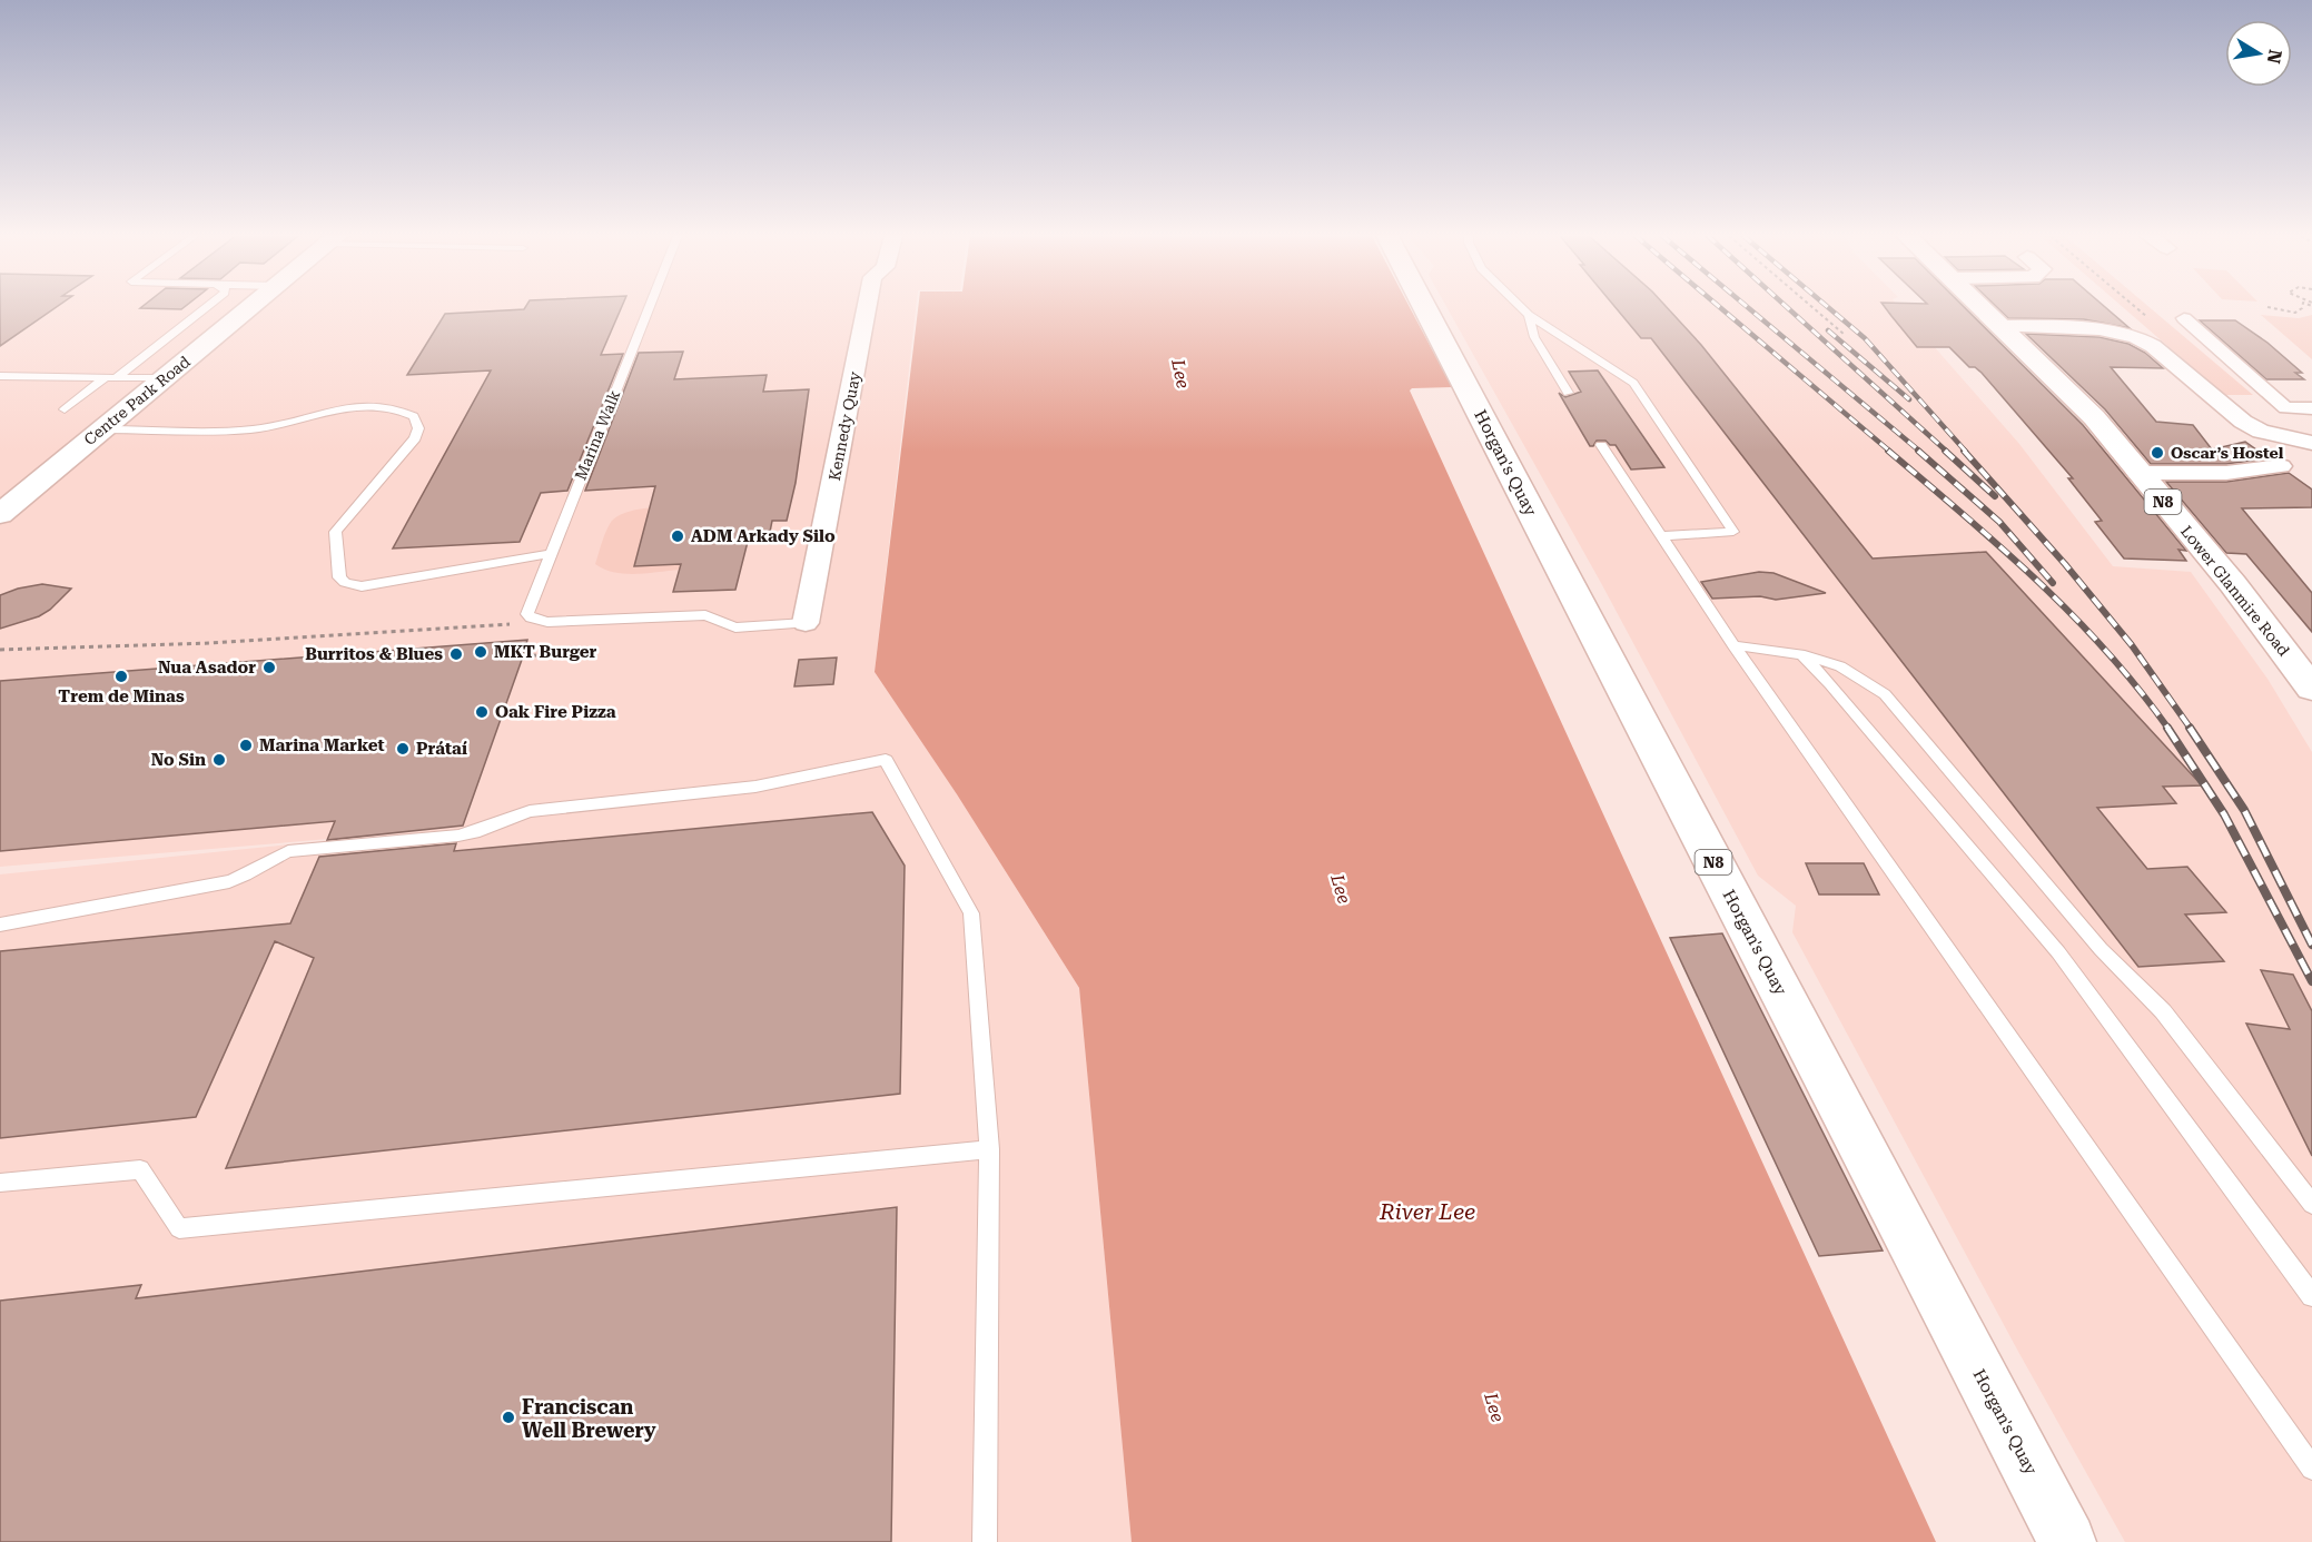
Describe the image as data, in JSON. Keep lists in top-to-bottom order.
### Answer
{
  "streets": {
    "main road": [
      "Centre Park Road",
      "Horgan's Quay",
      "N8",
      "Lower Glanmire Road"
    ],
    "street": ["Kennedy Quay"],
    "lane": ["Marina Walk"]
  },
  "water": ["Lee", "River Lee"],
  "places": [
    "Oscar’s Hostel",
    "ADM Arkady Silo",
    "MKT Burger",
    "Burritos & Blues",
    "Nua Asador",
    "Trem de Minas",
    "Oak Fire Pizza",
    "Marina Market",
    "Prátaí",
    "No Sin",
    "Franciscan Well Brewery"
  ],
  "north": "right"
}
